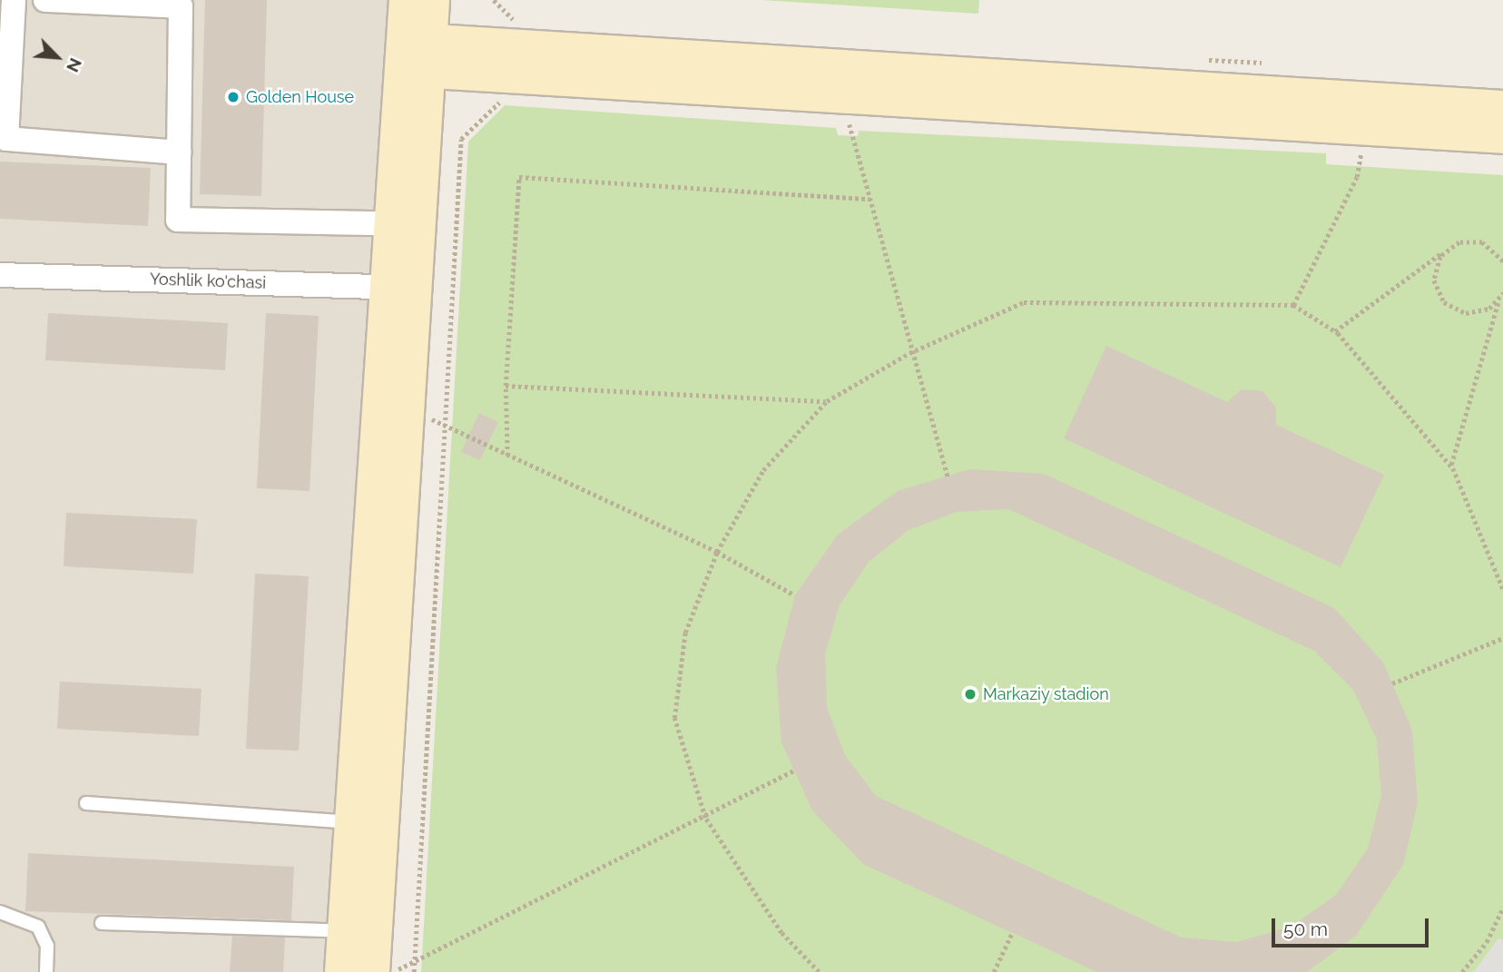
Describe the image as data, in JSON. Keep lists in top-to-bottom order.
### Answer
{
  "streets": {
    "street": ["Yoshlik ko'chasi"]
  },
  "places": ["Golden House", "Markaziy stadion"],
  "scale_bar": "50 m",
  "north": "bottom right"
}
